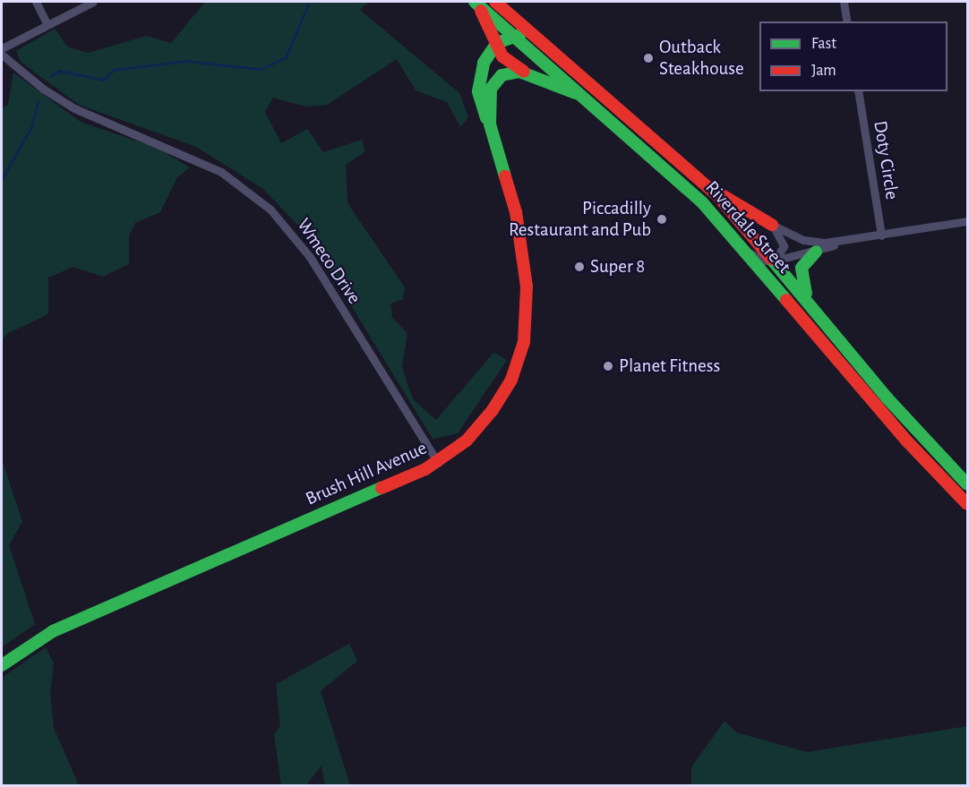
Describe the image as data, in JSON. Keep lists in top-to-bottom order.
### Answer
{
  "streets": {
    "main road": ["Riverdale Street", "Brush Hill Avenue"],
    "street": ["Doty Circle", "Wmeco Drive"]
  },
  "crossings": [
    ["Wmeco Drive", "Brush Hill Avenue"]
  ],
  "places": [
    "Outback Steakhouse",
    "Piccadilly Restaurant and Pub",
    "Super 8",
    "Planet Fitness"
  ],
  "legend": ["Fast", "Jam"]
}
